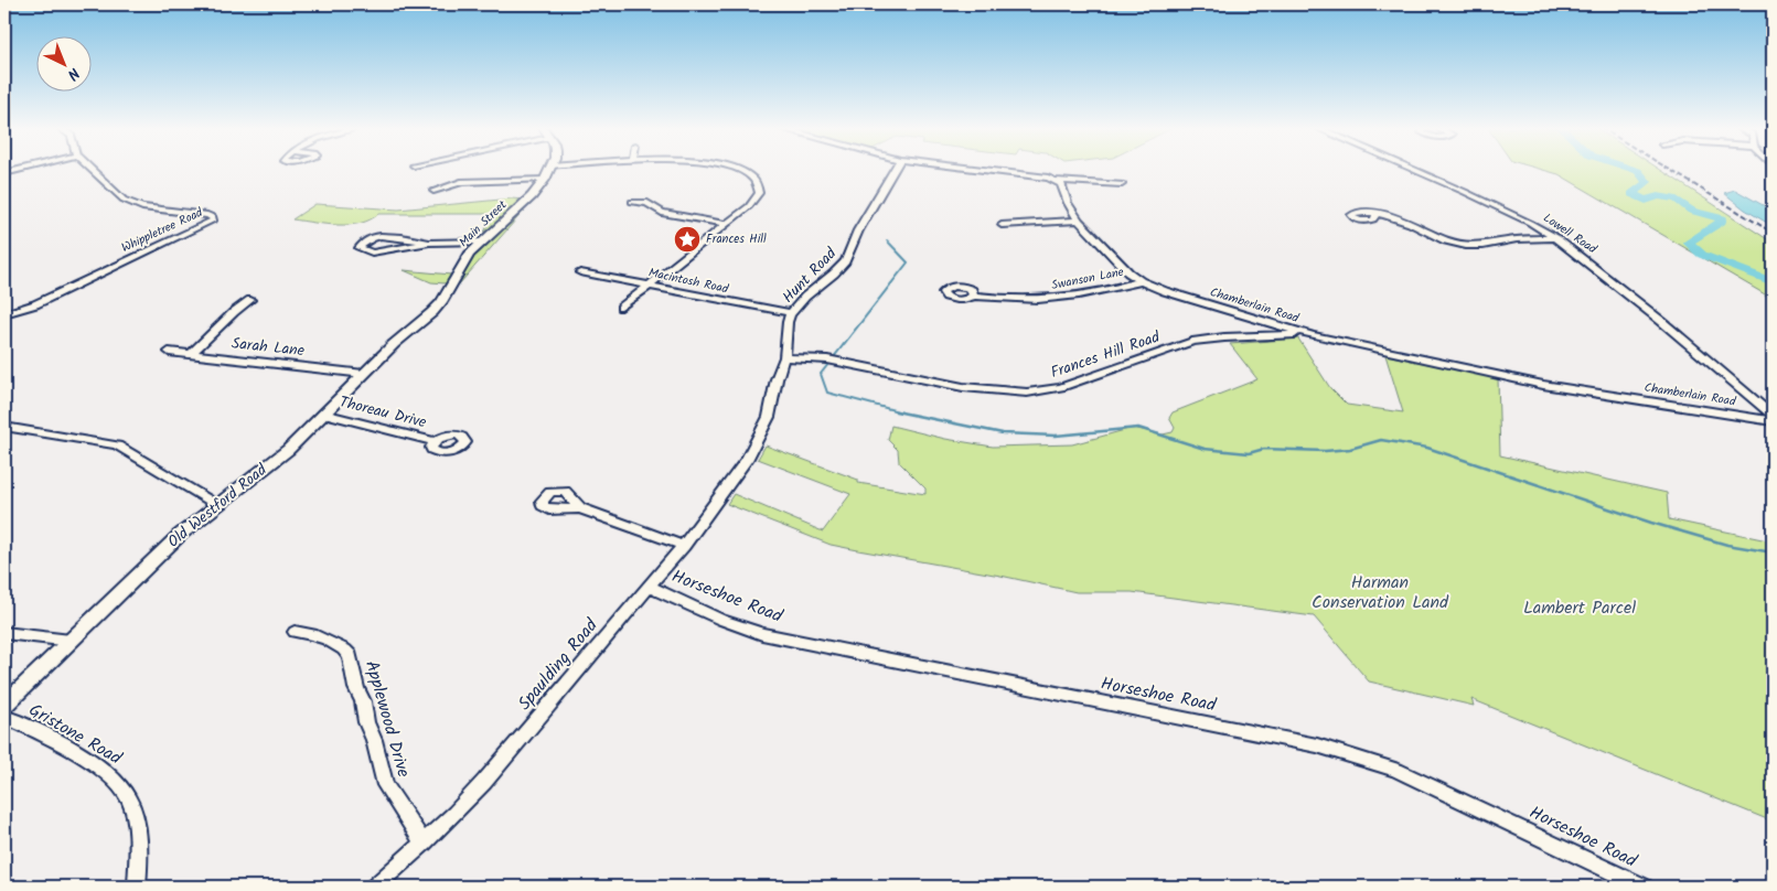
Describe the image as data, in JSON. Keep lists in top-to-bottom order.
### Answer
{
  "streets": {
    "main road": ["Main Street", "Old Westford Road"],
    "street": [
      "Whippletree Road",
      "Lowell Road",
      "Hunt Road",
      "Swanson Lane",
      "Macintosh Road",
      "Chamberlain Road",
      "Sarah Lane",
      "Frances Hill Road",
      "Thoreau Drive",
      "Horseshoe Road",
      "Spaulding Road",
      "Applewood Drive",
      "Gristone Road"
    ]
  },
  "crossings": [
    ["Main Street", "Old Westford Road"],
    ["Hunt Road", "Macintosh Road"],
    ["Hunt Road", "Frances Hill Road"],
    ["Hunt Road", "Spaulding Road"],
    ["Swanson Lane", "Chamberlain Road"],
    ["Chamberlain Road", "Frances Hill Road"],
    ["Sarah Lane", "Old Westford Road"],
    ["Thoreau Drive", "Old Westford Road"],
    ["Horseshoe Road", "Spaulding Road"],
    ["Spaulding Road", "Applewood Drive"]
  ],
  "parks": ["Harman Conservation Land", "Lambert Parcel"],
  "places": {
    "place": ["Frances Hill"]
  },
  "north": "bottom right"
}
